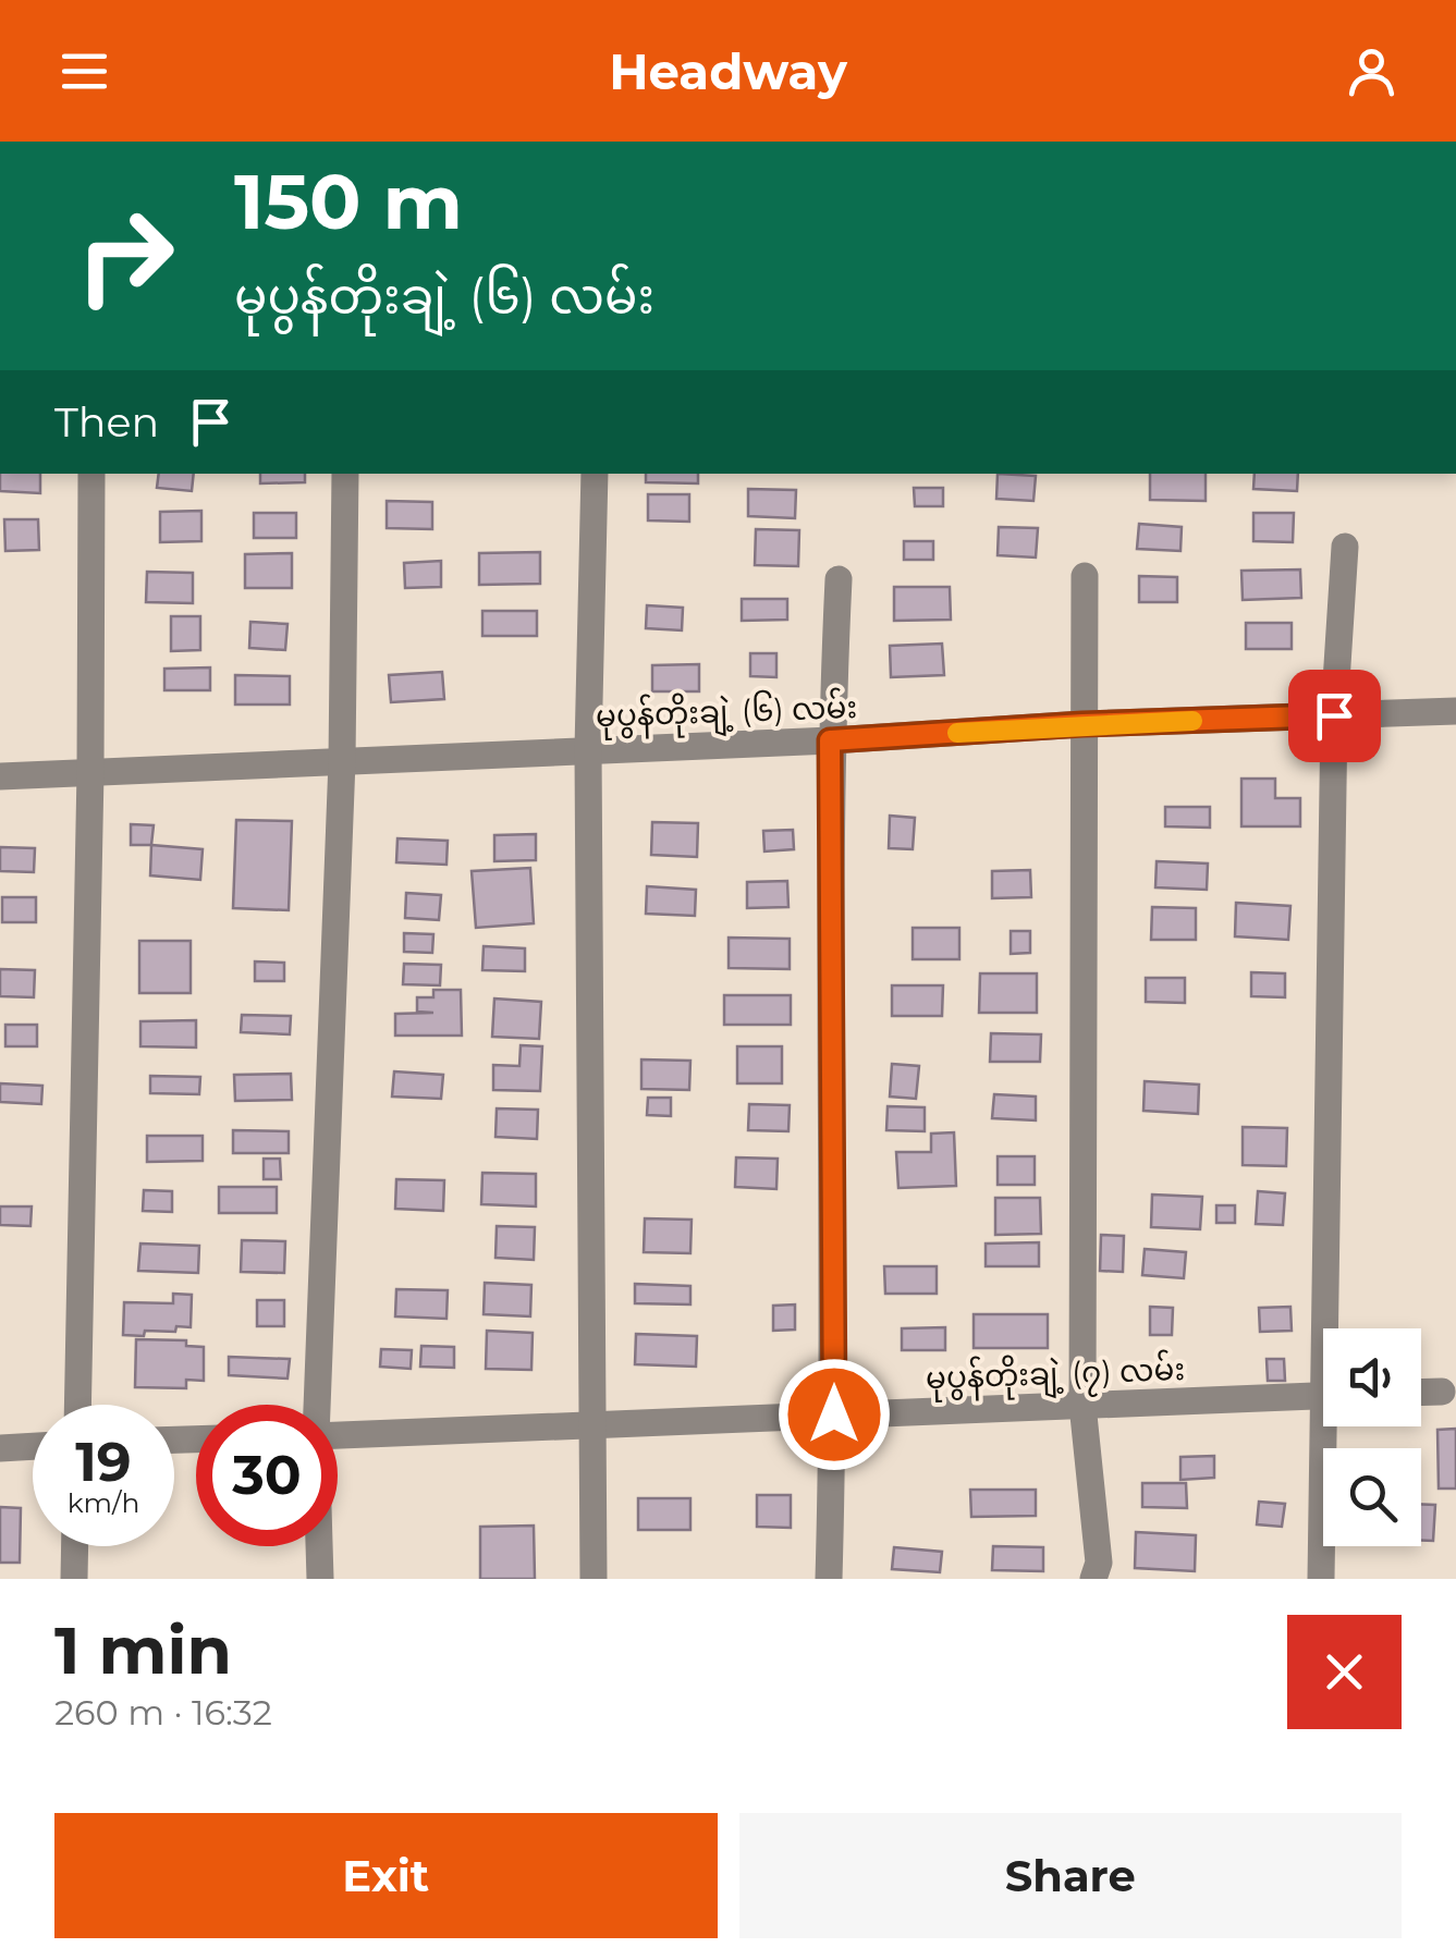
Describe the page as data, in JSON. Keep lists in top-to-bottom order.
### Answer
{
  "streets": {
    "street": ["မုပွန်တိုးချဲ့ (၆) လမ်း", "မုပွန်တိုးချဲ့ (၇) လမ်း"]
  },
  "page": {
    "header": "Headway",
    "turn": ["150 m", "မုပွန်တိုးချဲ့ (၆) လမ်း"],
    "then": "Then",
    "speed": "19 km/h",
    "limit": "30",
    "heading": ["1 min", "260 m · 16:32"],
    "buttons": ["Exit", "Share"]
  }
}
